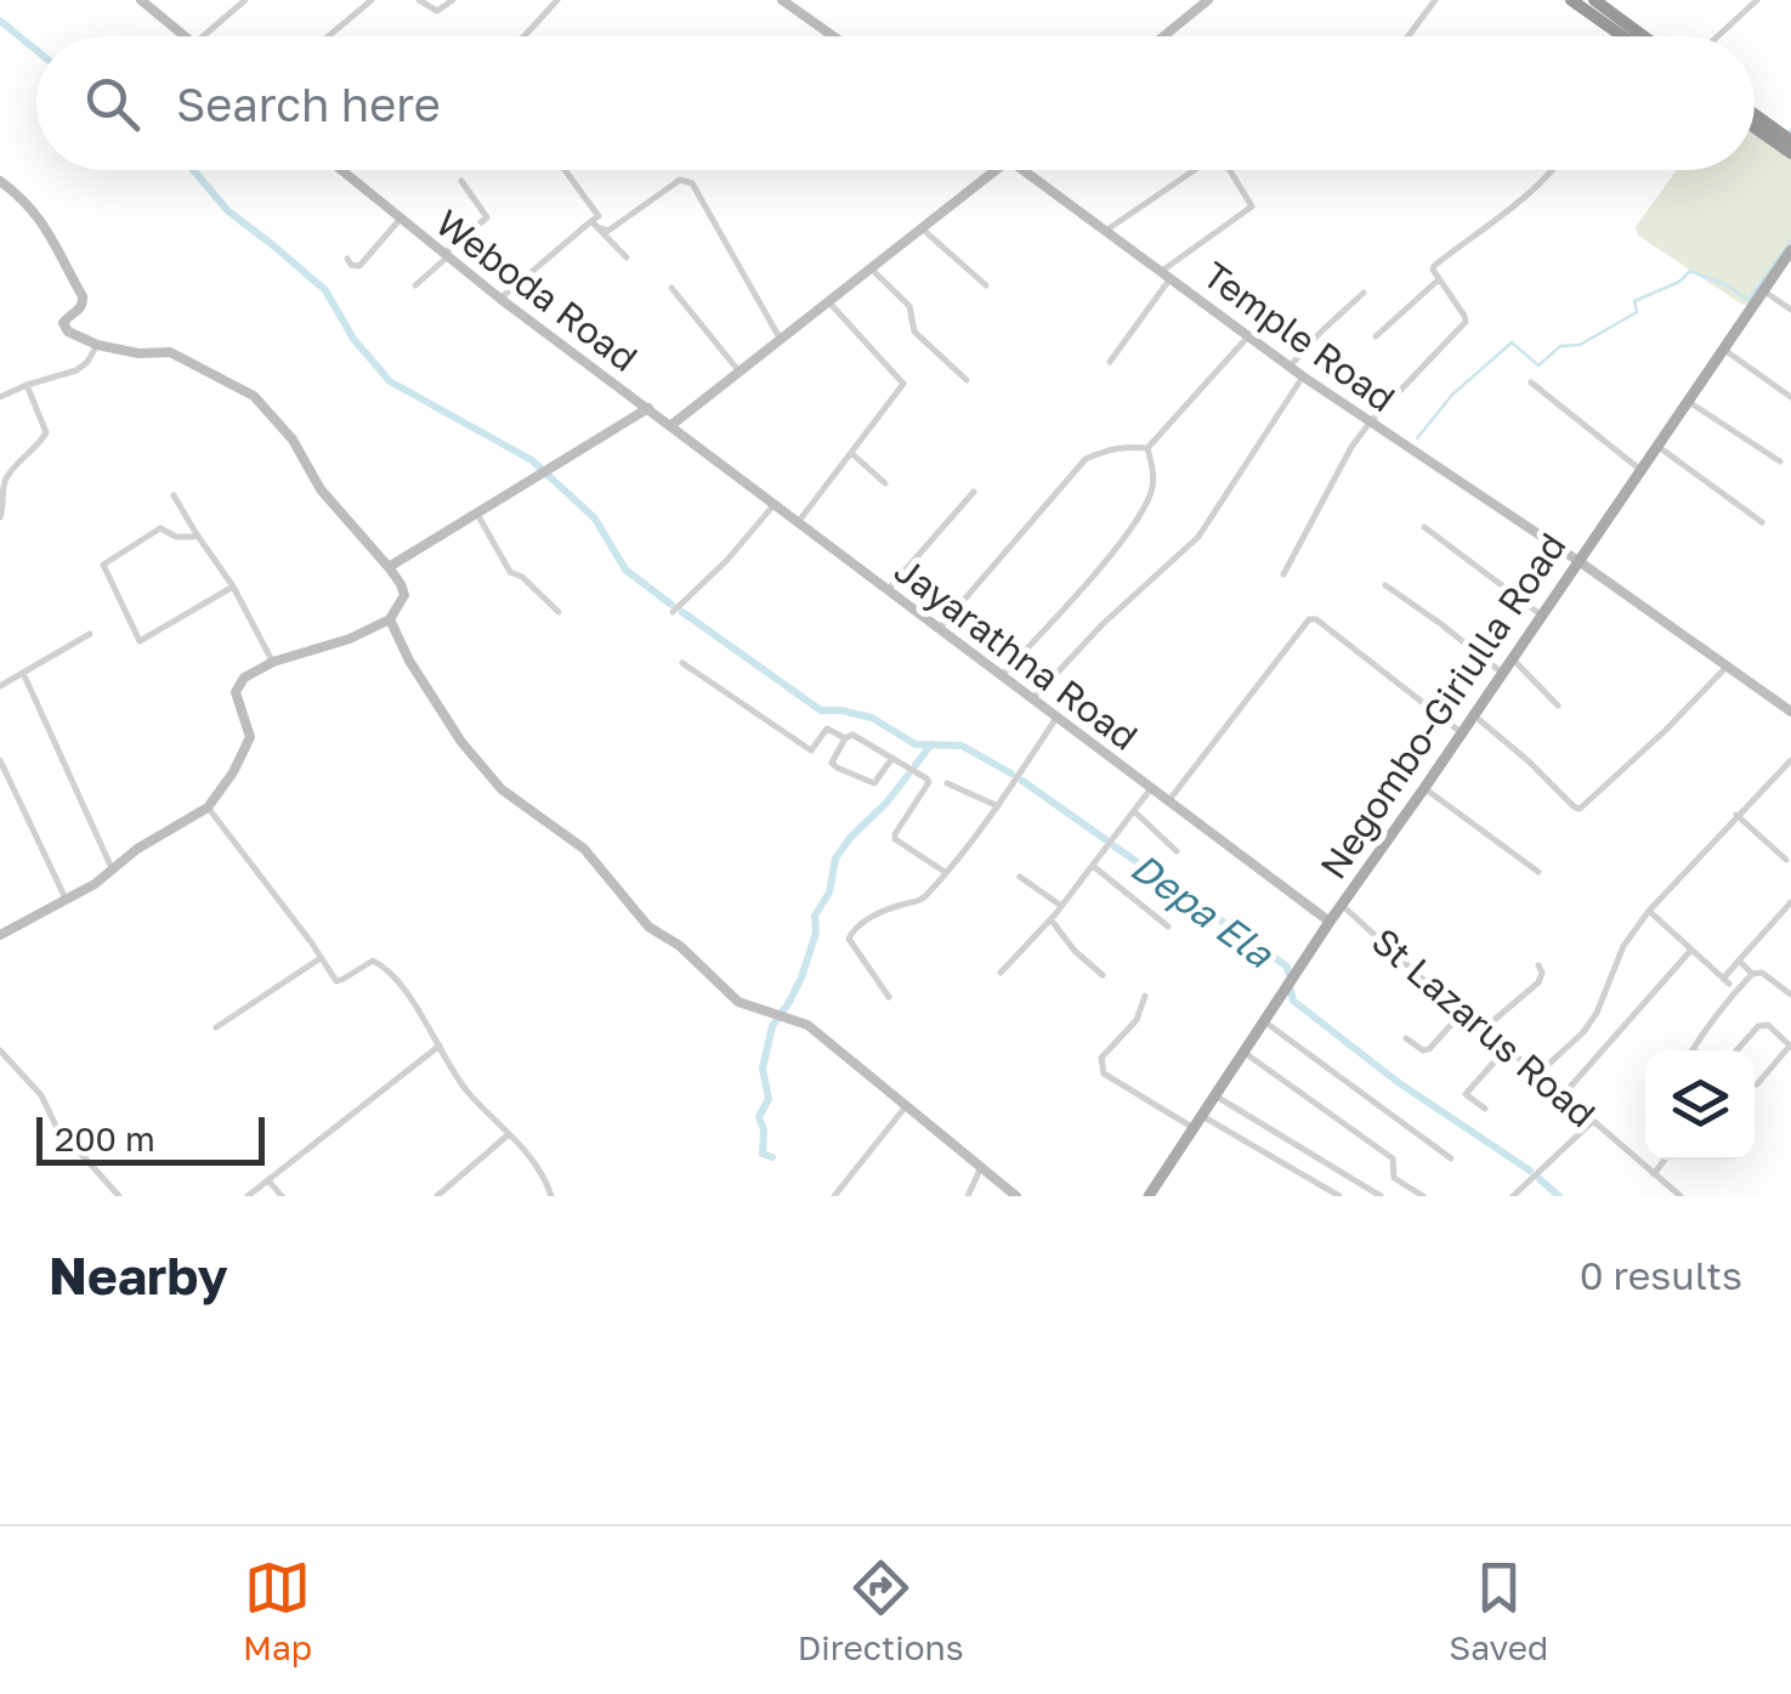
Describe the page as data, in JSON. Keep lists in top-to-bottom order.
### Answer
{
  "streets": {
    "main road": ["Negombo-Giriulla Road"],
    "street": [
      "Weboda Road",
      "Temple Road",
      "Jayarathna Road",
      "St Lazarus Road"
    ]
  },
  "crossings": [
    ["Weboda Road", "Jayarathna Road"],
    ["Temple Road", "Negombo-Giriulla Road"],
    ["Jayarathna Road", "Negombo-Giriulla Road"],
    ["Negombo-Giriulla Road", "St Lazarus Road"]
  ],
  "water": ["Depa Ela"],
  "scale_bar": "200 m",
  "page": {
    "search": "Search here",
    "scale": "200 m",
    "heading": ["Nearby", "0 results"],
    "nav": ["Map", "Directions", "Saved"]
  }
}
